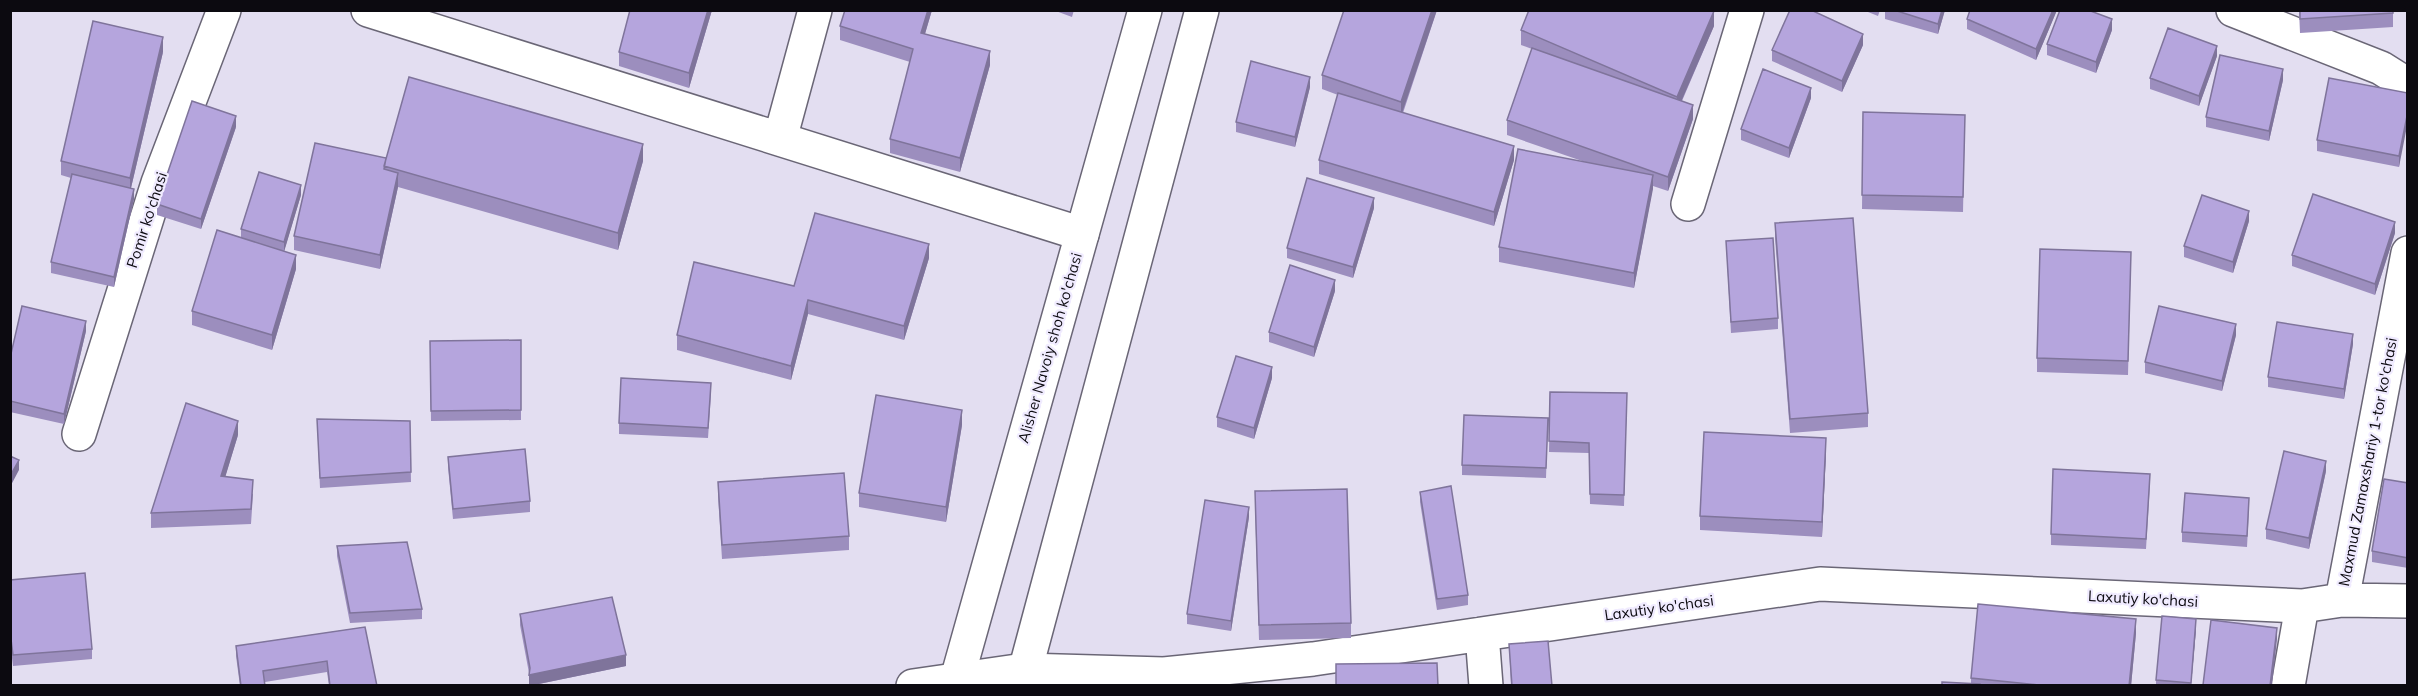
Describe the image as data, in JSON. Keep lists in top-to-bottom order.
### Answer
{
  "streets": {
    "street": [
      "Pomir ko'chasi",
      "Alisher Navoiy shoh ko'chasi",
      "Maxmud Zamaxshariy 1-tor ko'chasi",
      "Laxutiy ko'chasi"
    ]
  },
  "crossings": [
    ["Alisher Navoiy shoh ko'chasi", "Laxutiy ko'chasi"],
    ["Maxmud Zamaxshariy 1-tor ko'chasi", "Laxutiy ko'chasi"]
  ]
}
